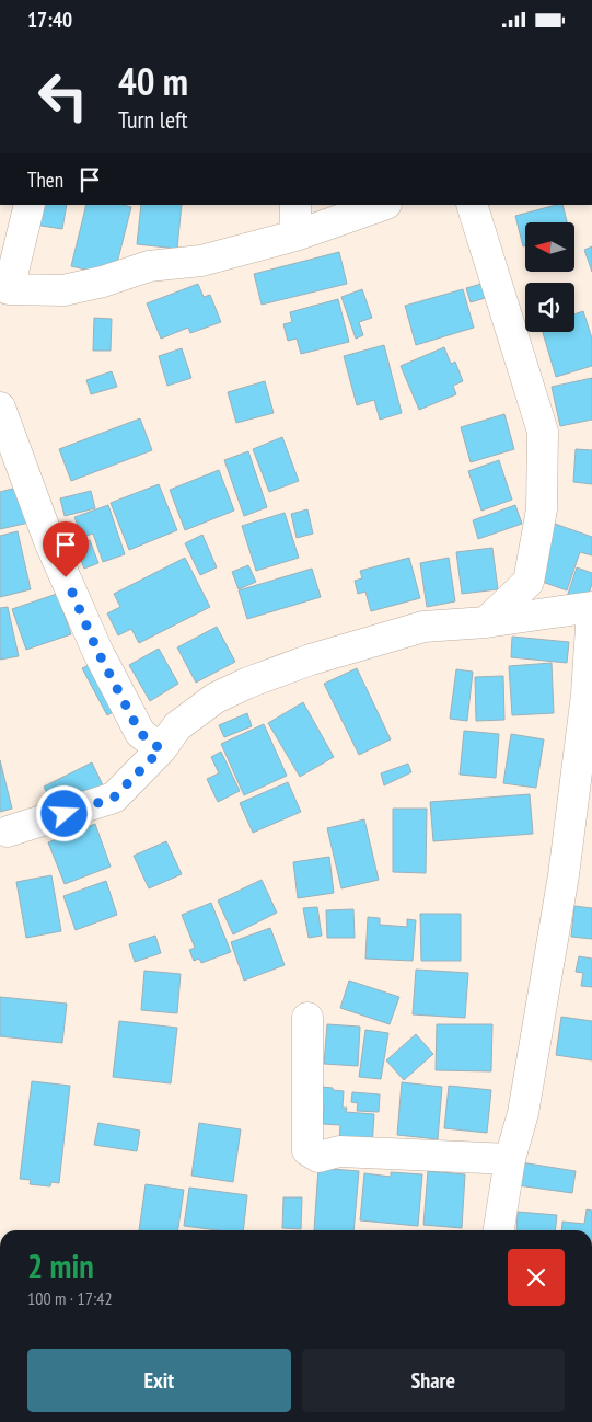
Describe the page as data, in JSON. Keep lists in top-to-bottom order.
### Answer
{
  "north": "left",
  "page": {
    "status": "17:40",
    "turn": ["40 m", "Turn left"],
    "then": "Then",
    "heading": ["2 min", "100 m · 17:42"],
    "buttons": ["Exit", "Share"]
  }
}
